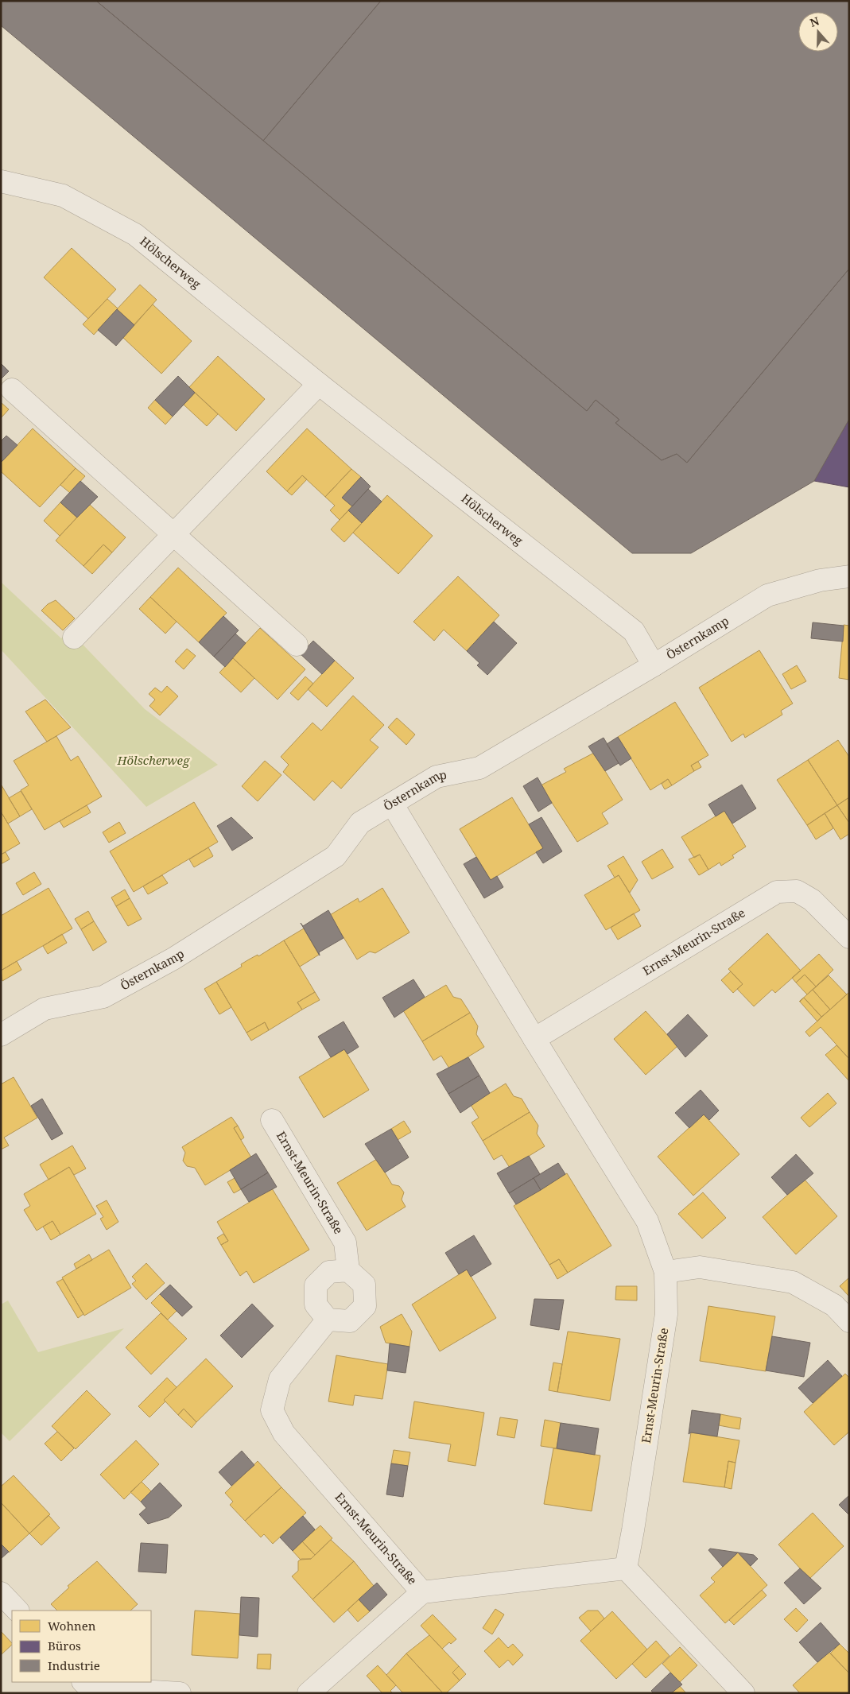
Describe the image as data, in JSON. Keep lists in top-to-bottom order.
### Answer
{
  "streets": {
    "street": ["Hölscherweg", "Östernkamp", "Ernst-Meurin-Straße"]
  },
  "crossings": [
    ["Hölscherweg", "Östernkamp"],
    ["Östernkamp", "Ernst-Meurin-Straße"]
  ],
  "parks": ["Hölscherweg"],
  "legend": ["Wohnen", "Büros", "Industrie"],
  "north": "top"
}
